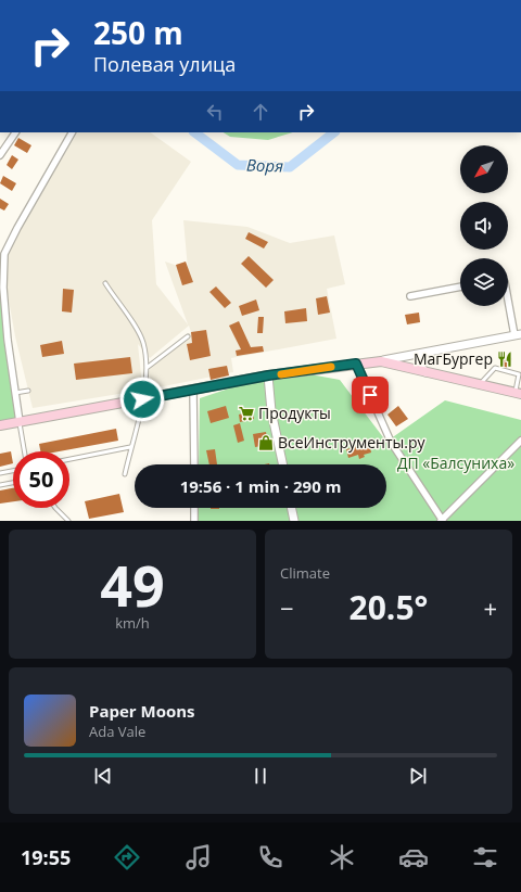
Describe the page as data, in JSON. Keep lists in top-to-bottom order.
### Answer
{
  "water": ["Воря"],
  "parks": ["ДП «Балсуниха»"],
  "places": {
    "restaurant": ["МагБургер"],
    "supermarket": ["Продукты"],
    "shop": ["ВсеИнструменты.ру"]
  },
  "north": "bottom left",
  "page": {
    "turn": ["250 m", "Полевая улица"],
    "limit": "50",
    "trip": "19:56 · 1 min · 290 m",
    "tile": [
      ["49", "km/h"],
      "Climate"
    ],
    "heat": ["−", "20.5°", "+"],
    "song": ["Paper Moons", "Ada Vale"],
    "tabs": "19:55"
  }
}
